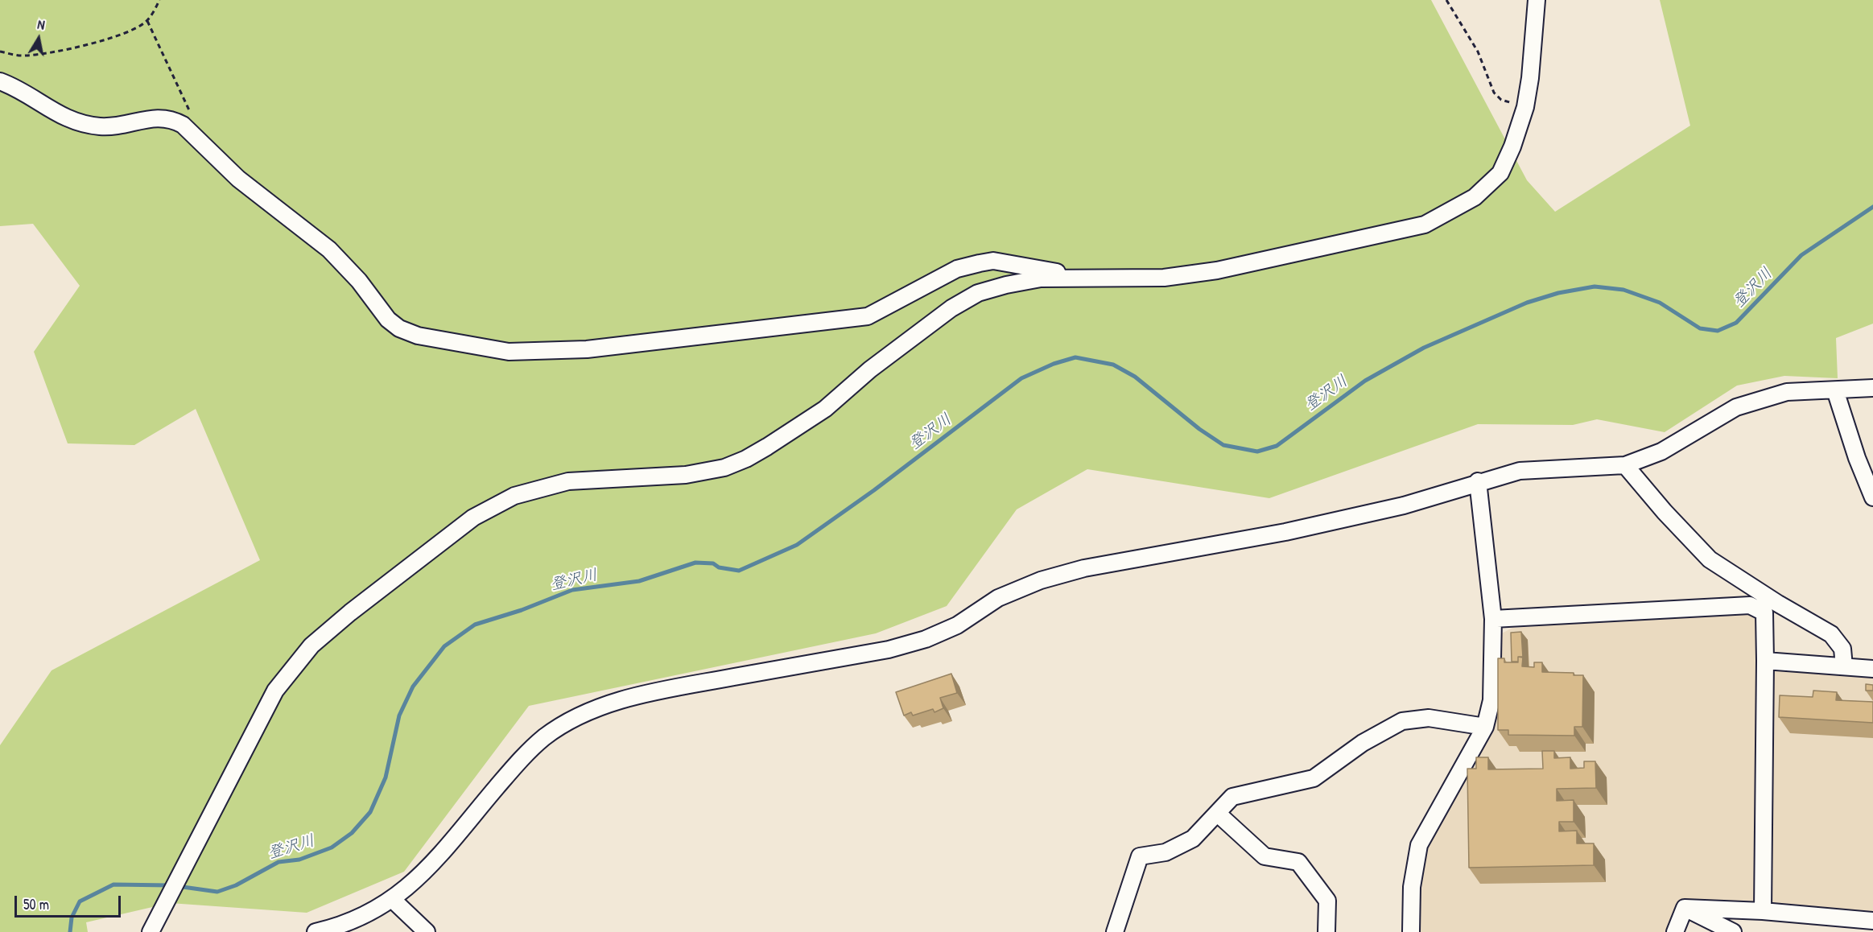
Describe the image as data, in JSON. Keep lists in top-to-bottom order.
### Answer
{
  "water": ["登沢川"],
  "scale_bar": "50 m",
  "north": "top"
}
